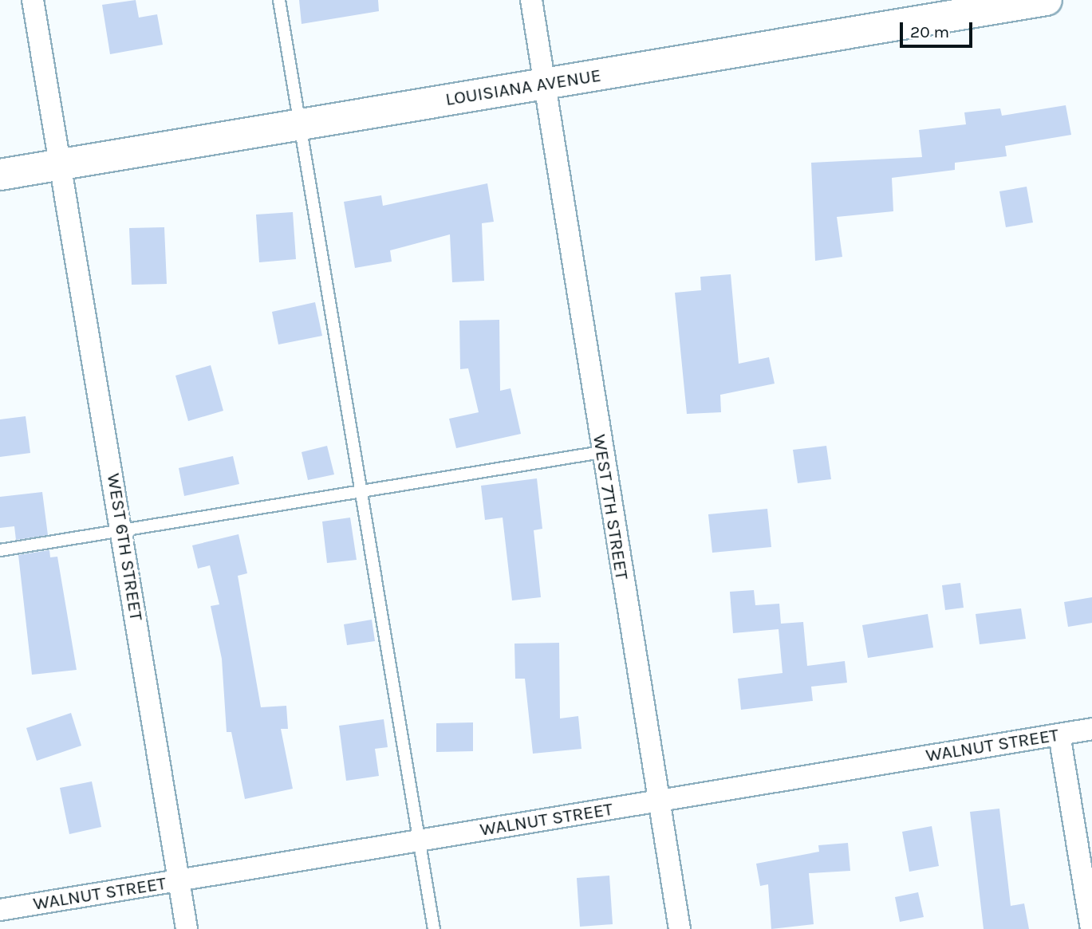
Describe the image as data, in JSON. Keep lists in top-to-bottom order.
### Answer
{
  "streets": {
    "main road": ["LOUISIANA AVENUE"],
    "street": ["WEST 7TH STREET", "WEST 6TH STREET", "WALNUT STREET"]
  },
  "crossings": [
    ["LOUISIANA AVENUE", "WEST 7TH STREET"],
    ["LOUISIANA AVENUE", "WEST 6TH STREET"],
    ["WEST 7TH STREET", "WALNUT STREET"],
    ["WEST 6TH STREET", "WALNUT STREET"]
  ],
  "scale_bar": "20 m"
}
